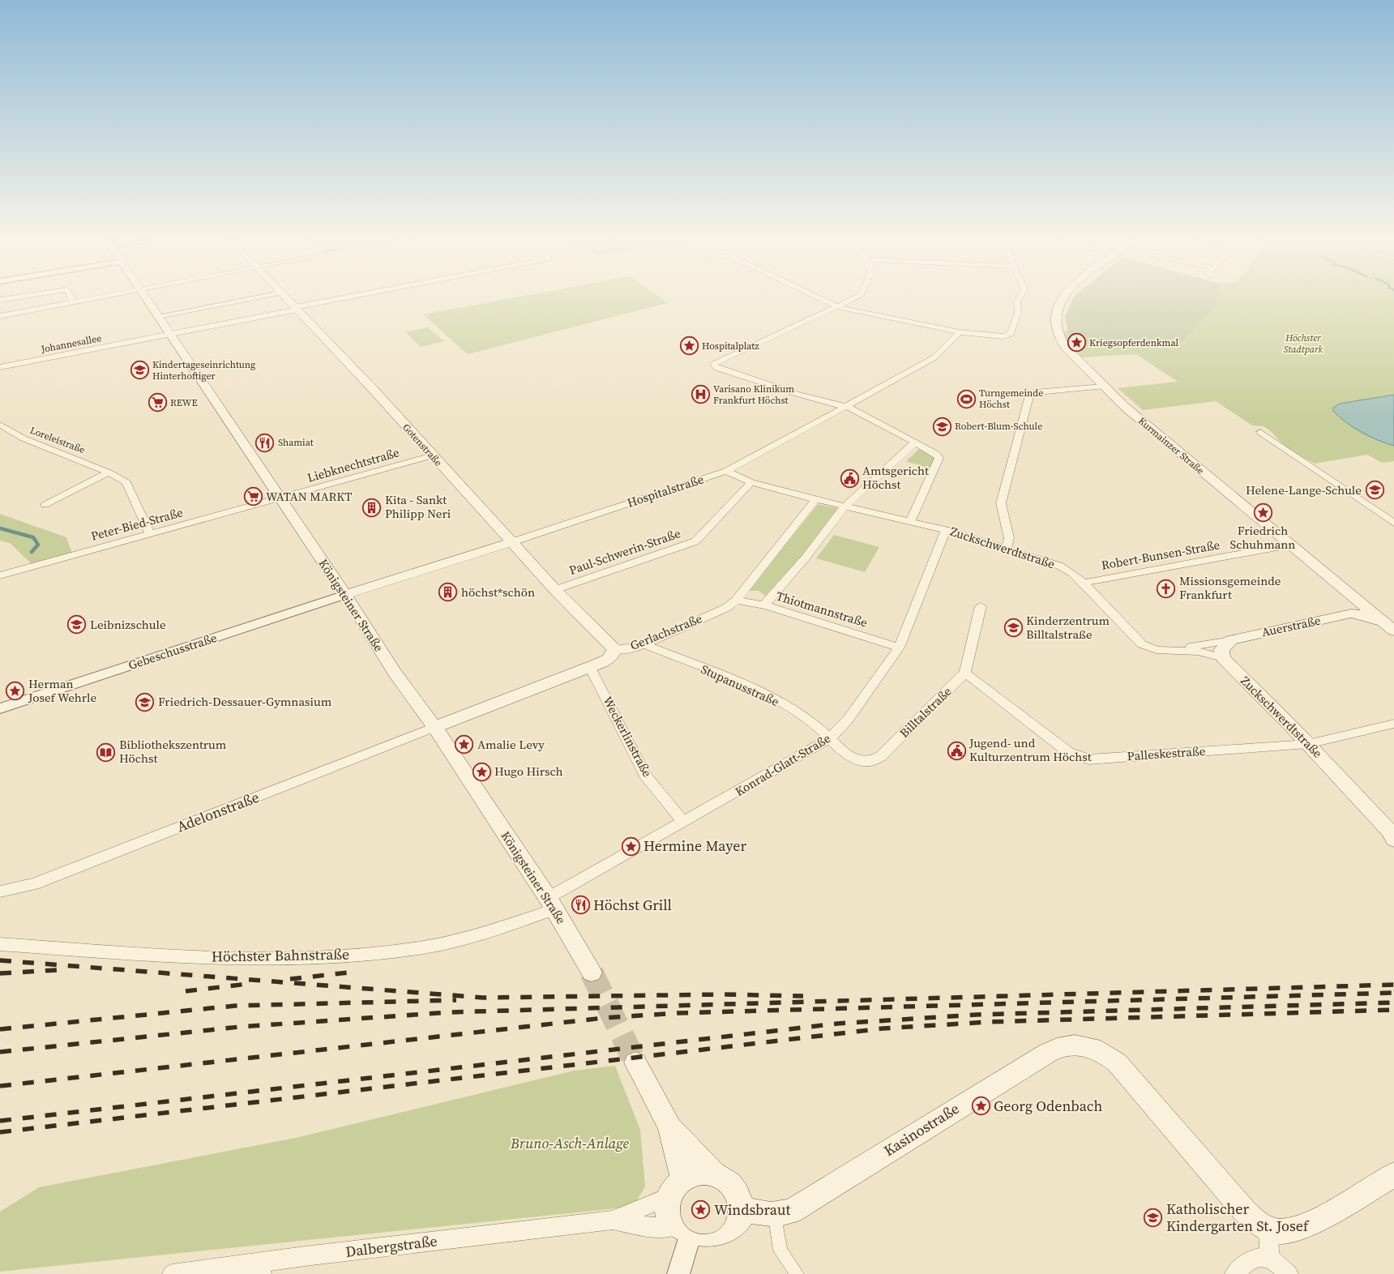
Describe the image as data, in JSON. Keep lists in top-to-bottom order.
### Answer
{
  "streets": {
    "main road": [
      "Gotenstraße",
      "Kurmainzer Straße",
      "Hospitalstraße",
      "Zuckschwerdtstraße",
      "Königsteiner Straße",
      "Auerstraße",
      "Gerlachstraße",
      "Kasinostraße"
    ],
    "street": [
      "Johannesallee",
      "Loreleistraße",
      "Liebknechtstraße",
      "Peter-Bied-Straße",
      "Paul-Schwerin-Straße",
      "Robert-Bunsen-Straße",
      "Thiotmannstraße",
      "Gebeschusstraße",
      "Stupanusstraße",
      "Billtalstraße",
      "Weckerlinstraße",
      "Palleskestraße",
      "Konrad-Glatt-Straße",
      "Adelonstraße",
      "Höchster Bahnstraße",
      "Dalbergstraße"
    ]
  },
  "crossings": [
    ["Johannesallee", "Gotenstraße"],
    ["Johannesallee", "Königsteiner Straße"],
    ["Loreleistraße", "Peter-Bied-Straße"],
    ["Gotenstraße", "Liebknechtstraße"],
    ["Gotenstraße", "Hospitalstraße"],
    ["Gotenstraße", "Paul-Schwerin-Straße"],
    ["Gotenstraße", "Gerlachstraße"],
    ["Kurmainzer Straße", "Robert-Bunsen-Straße"],
    ["Liebknechtstraße", "Peter-Bied-Straße"],
    ["Liebknechtstraße", "Königsteiner Straße"],
    ["Hospitalstraße", "Zuckschwerdtstraße"],
    ["Hospitalstraße", "Königsteiner Straße"],
    ["Hospitalstraße", "Gebeschusstraße"],
    ["Peter-Bied-Straße", "Königsteiner Straße"],
    ["Zuckschwerdtstraße", "Paul-Schwerin-Straße"],
    ["Zuckschwerdtstraße", "Robert-Bunsen-Straße"],
    ["Zuckschwerdtstraße", "Auerstraße"],
    ["Zuckschwerdtstraße", "Gerlachstraße"],
    ["Zuckschwerdtstraße", "Palleskestraße"],
    ["Zuckschwerdtstraße", "Konrad-Glatt-Straße"],
    ["Königsteiner Straße", "Gerlachstraße"],
    ["Königsteiner Straße", "Gebeschusstraße"],
    ["Königsteiner Straße", "Konrad-Glatt-Straße"],
    ["Königsteiner Straße", "Adelonstraße"],
    ["Königsteiner Straße", "Höchster Bahnstraße"],
    ["Thiotmannstraße", "Gerlachstraße"],
    ["Thiotmannstraße", "Konrad-Glatt-Straße"],
    ["Gerlachstraße", "Stupanusstraße"],
    ["Gerlachstraße", "Weckerlinstraße"],
    ["Gerlachstraße", "Adelonstraße"],
    ["Stupanusstraße", "Billtalstraße"],
    ["Stupanusstraße", "Konrad-Glatt-Straße"],
    ["Billtalstraße", "Palleskestraße"],
    ["Billtalstraße", "Konrad-Glatt-Straße"],
    ["Weckerlinstraße", "Konrad-Glatt-Straße"],
    ["Konrad-Glatt-Straße", "Höchster Bahnstraße"],
    ["Kasinostraße", "Dalbergstraße"]
  ],
  "parks": ["Höchster Stadtpark", "Bruno-Asch-Anlage"],
  "places": {
    "place": [
      "Kriegsopferdenkmal",
      "Hospitalplatz",
      "Friedrich Schuhmann",
      "Herman Josef Wehrle",
      "Amalie Levy",
      "Hugo Hirsch",
      "Hermine Mayer",
      "Georg Odenbach",
      "Windsbraut"
    ],
    "school or university": [
      "Kindertageseinrichtung Hinterhoftiger",
      "Robert-Blum-Schule",
      "Helene-Lange-Schule",
      "Leibnizschule",
      "Kinderzentrum Billtalstraße",
      "Friedrich-Dessauer-Gymnasium",
      "Katholischer Kindergarten St. Josef"
    ],
    "hospital": ["Varisano Klinikum Frankfurt Höchst"],
    "sports": ["Turngemeinde Höchst"],
    "supermarket": ["REWE", "WATAN MARKT"],
    "restaurant": ["Shamiat", "Höchst Grill"],
    "public building": ["Amtsgericht Höchst", "Jugend- und Kulturzentrum Höchst"],
    "building": ["Kita - Sankt Philipp Neri", "höchst*schön"],
    "church": ["Missionsgemeinde Frankfurt"],
    "library": ["Bibliothekszentrum Höchst"]
  }
}
